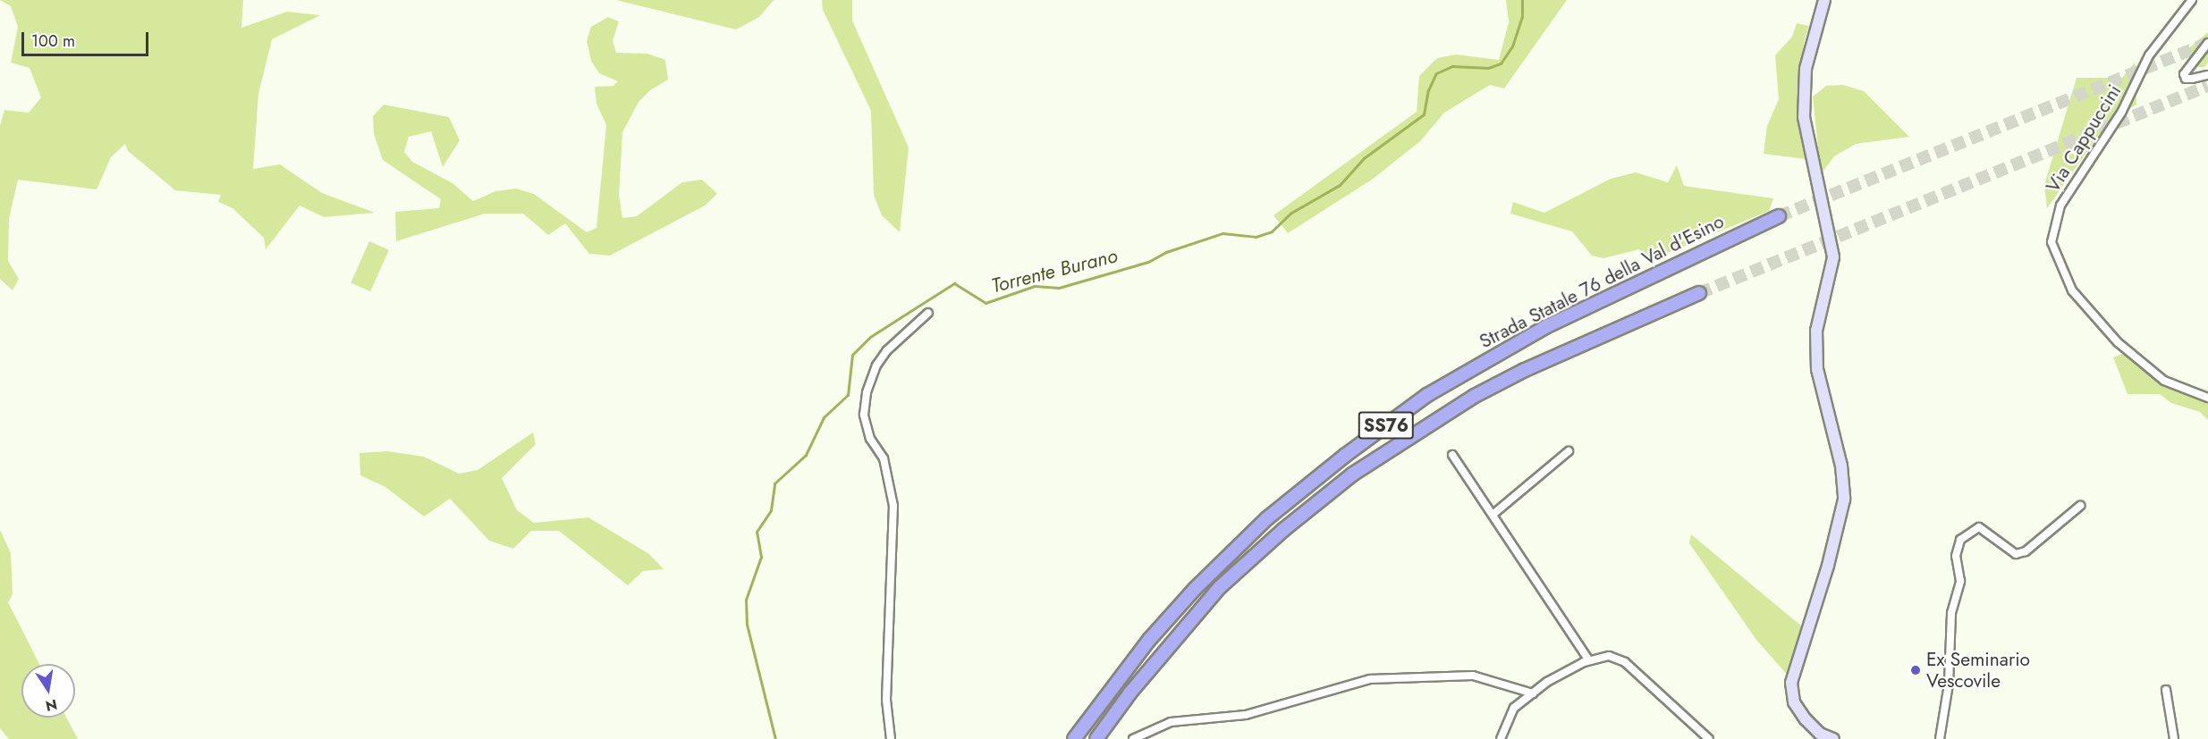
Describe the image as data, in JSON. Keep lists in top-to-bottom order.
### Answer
{
  "streets": {
    "highway": ["Strada Statale 76 della Val d'Esino", "SS76"],
    "street": ["Via Cappuccini"]
  },
  "water": ["Torrente Burano"],
  "places": ["Ex Seminario Vescovile"],
  "scale_bar": "100 m",
  "north": "bottom"
}
